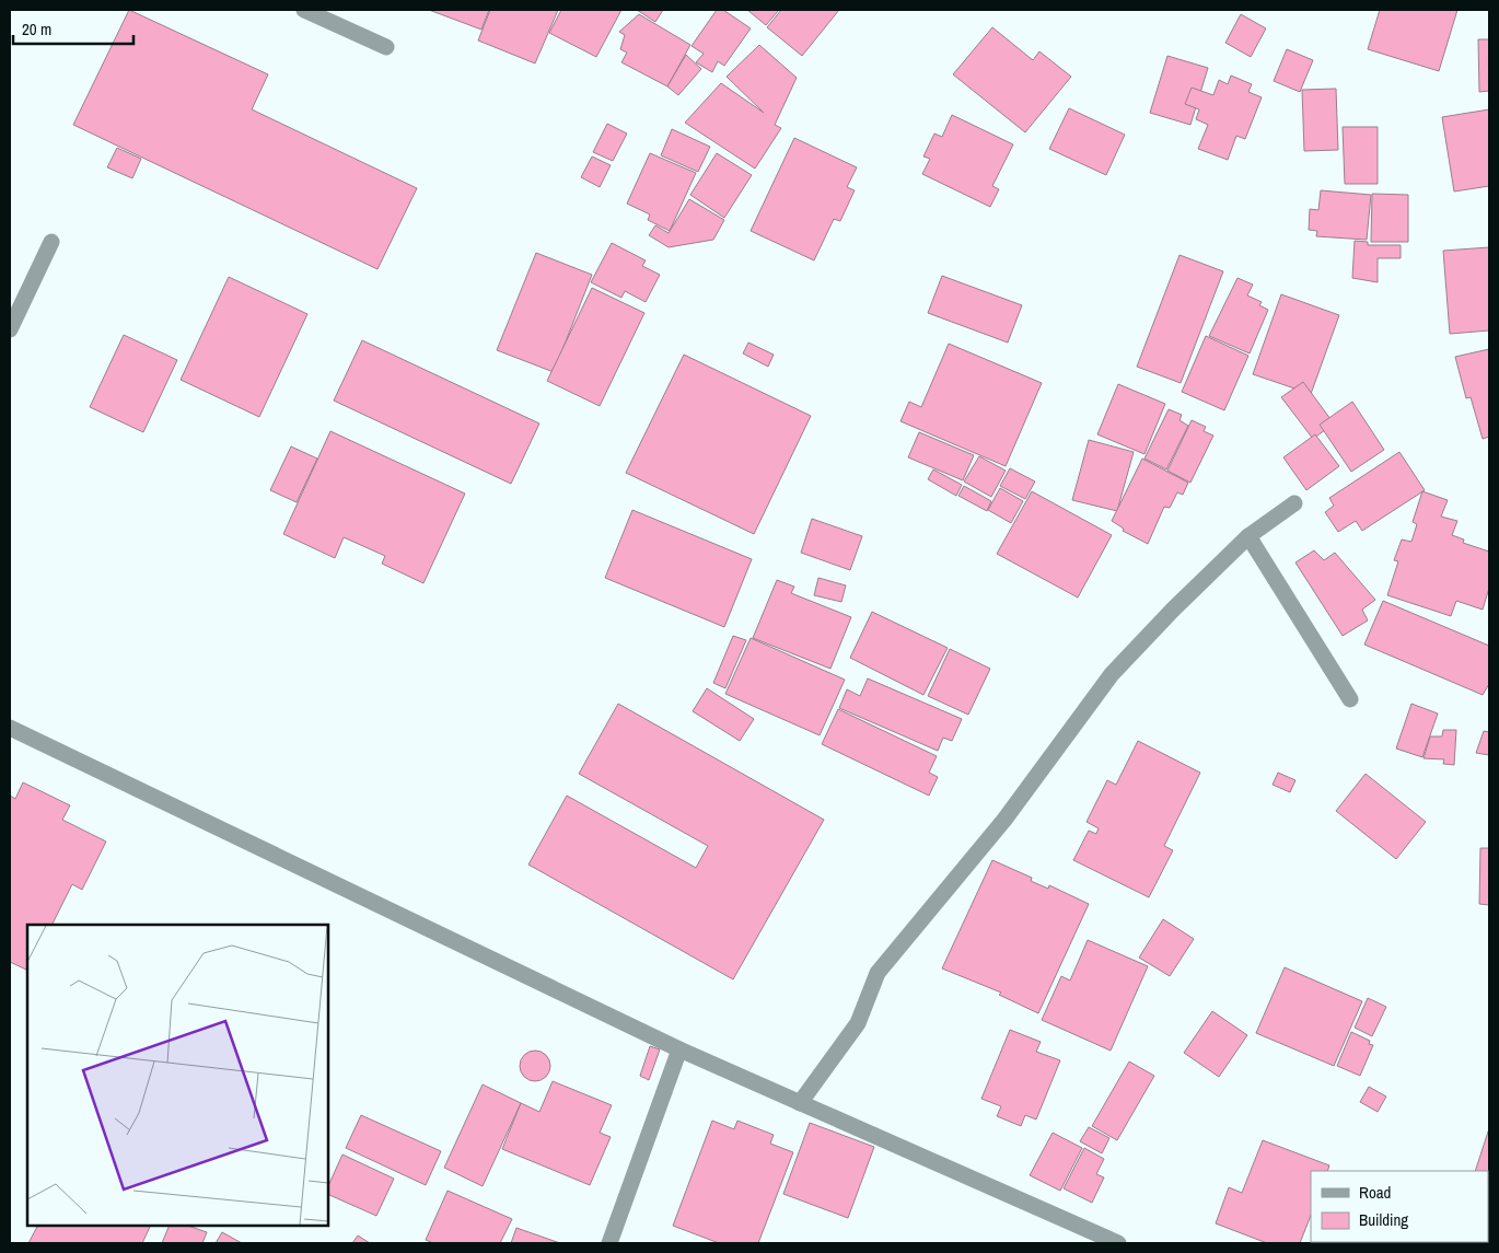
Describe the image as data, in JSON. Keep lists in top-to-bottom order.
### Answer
{
  "legend": ["Road", "Building"],
  "scale_bar": "20 m"
}
